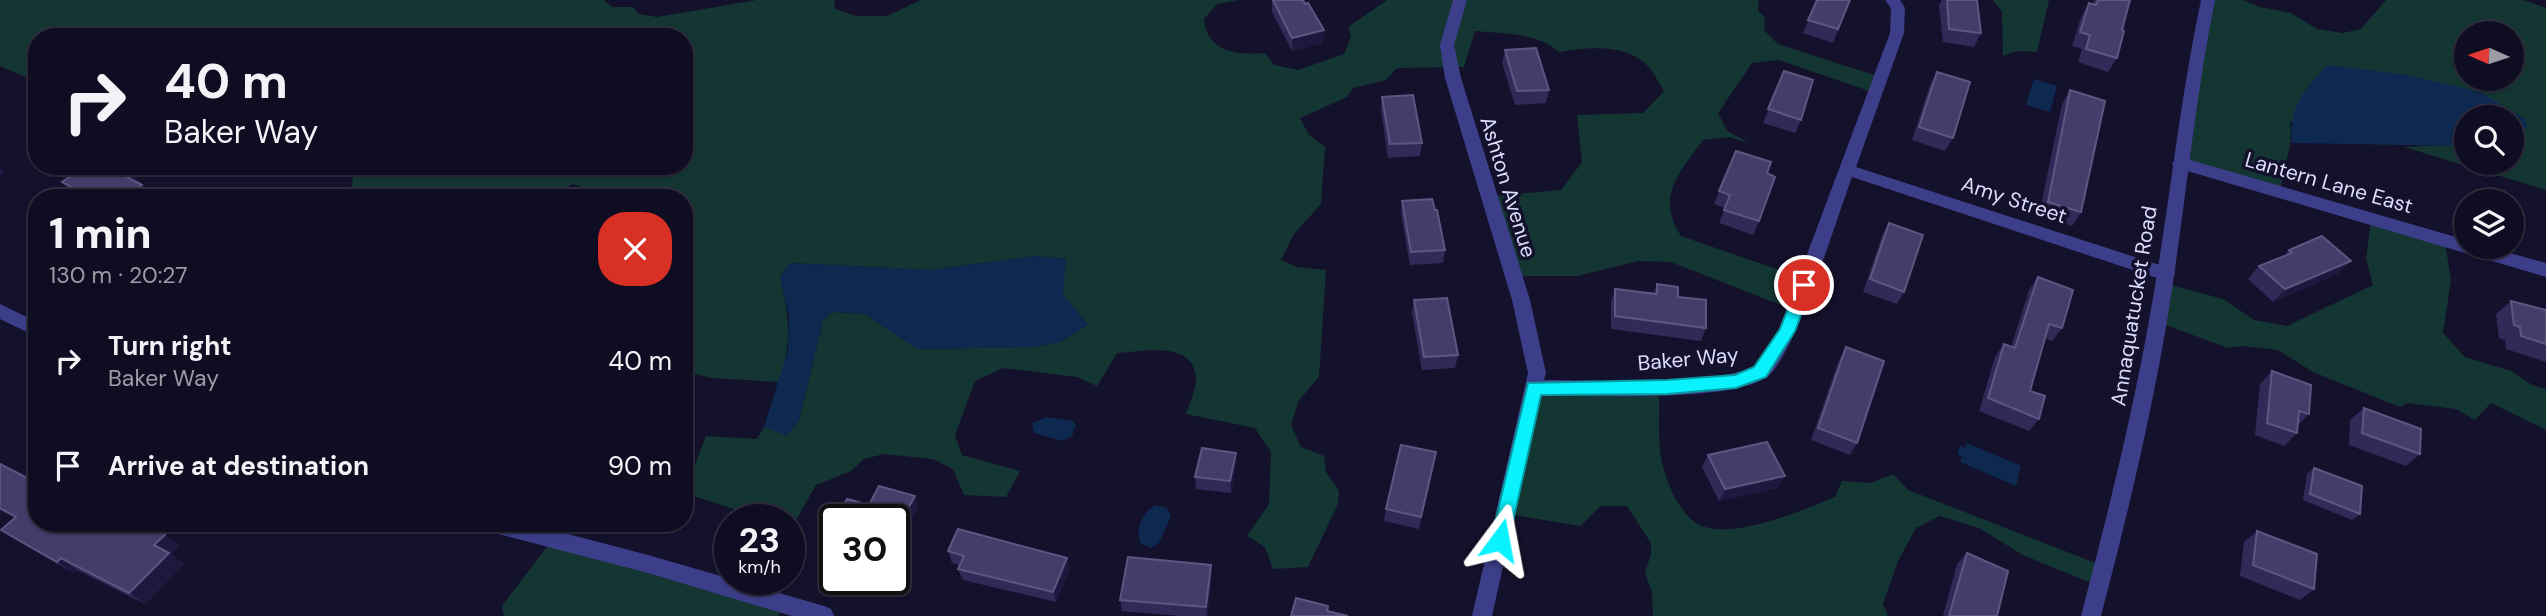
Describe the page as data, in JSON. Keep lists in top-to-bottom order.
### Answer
{
  "streets": {
    "street": [
      "Lantern Lane East",
      "Ashton Avenue",
      "Amy Street",
      "Annaquatucket Road",
      "Baker Way"
    ]
  },
  "crossings": [
    ["Lantern Lane East", "Annaquatucket Road"],
    ["Ashton Avenue", "Baker Way"],
    ["Amy Street", "Annaquatucket Road"],
    ["Amy Street", "Baker Way"]
  ],
  "north": "left",
  "page": {
    "turn": ["40 m", "Baker Way"],
    "heading": ["1 min", "130 m · 20:27"],
    "list": [
      {
        "name": "Turn right",
        "note": "Baker Way",
        "value": "40 m"
      },
      {
        "name": "Arrive at destination",
        "value": "90 m"
      }
    ],
    "speed": "23 km/h",
    "limit": "30"
  }
}
